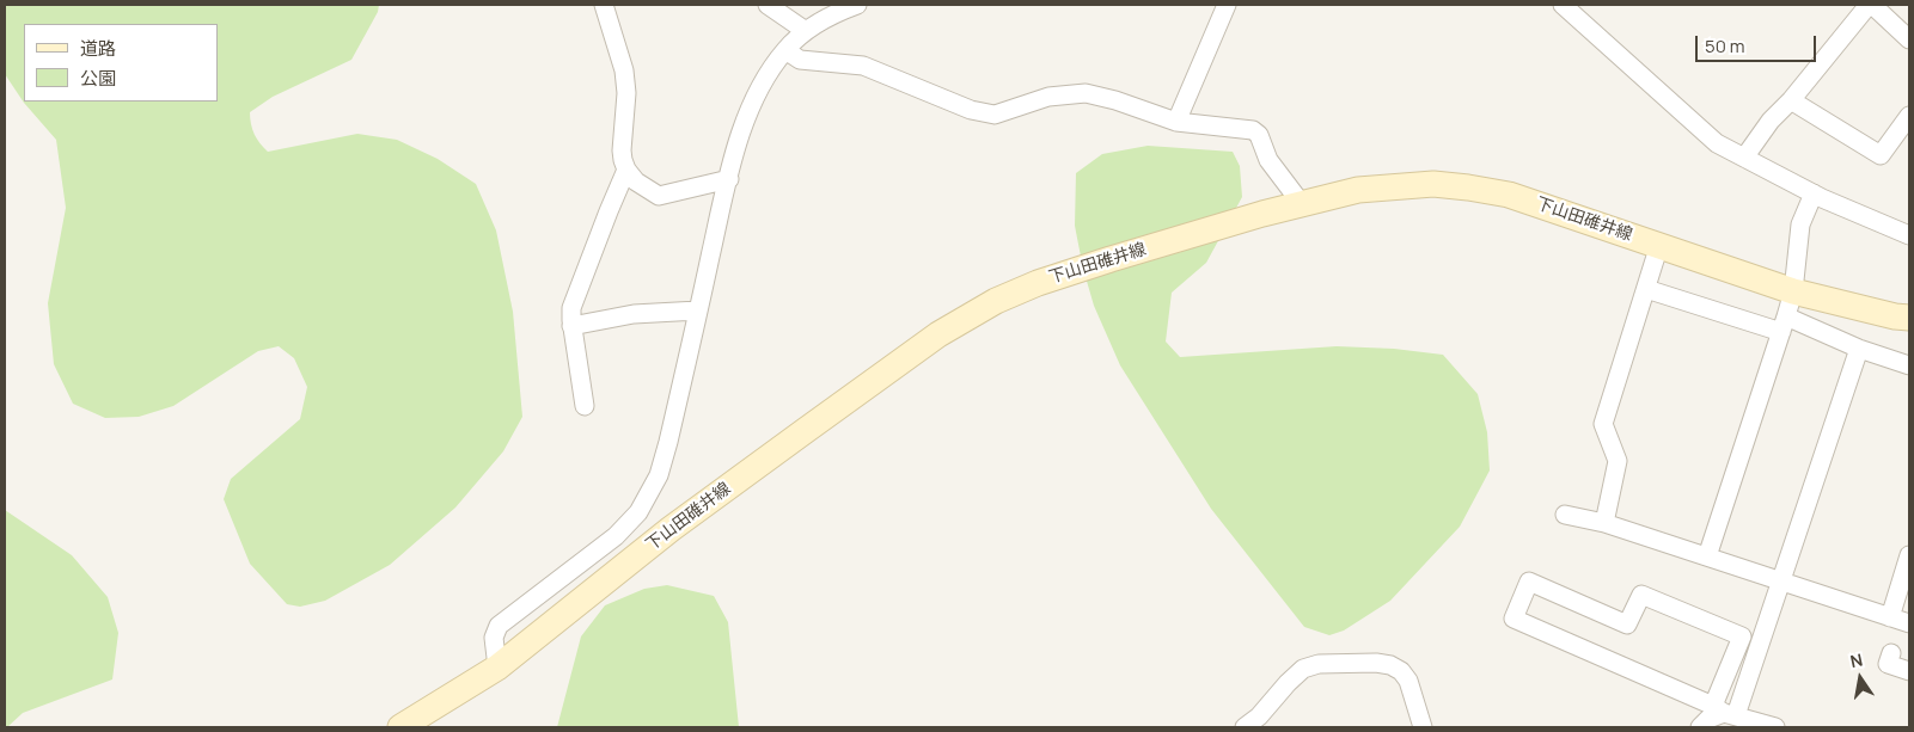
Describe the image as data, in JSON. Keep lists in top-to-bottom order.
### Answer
{
  "streets": {
    "main road": ["下山田碓井線"]
  },
  "legend": ["道路", "公園"],
  "scale_bar": "50 m",
  "north": "top"
}
